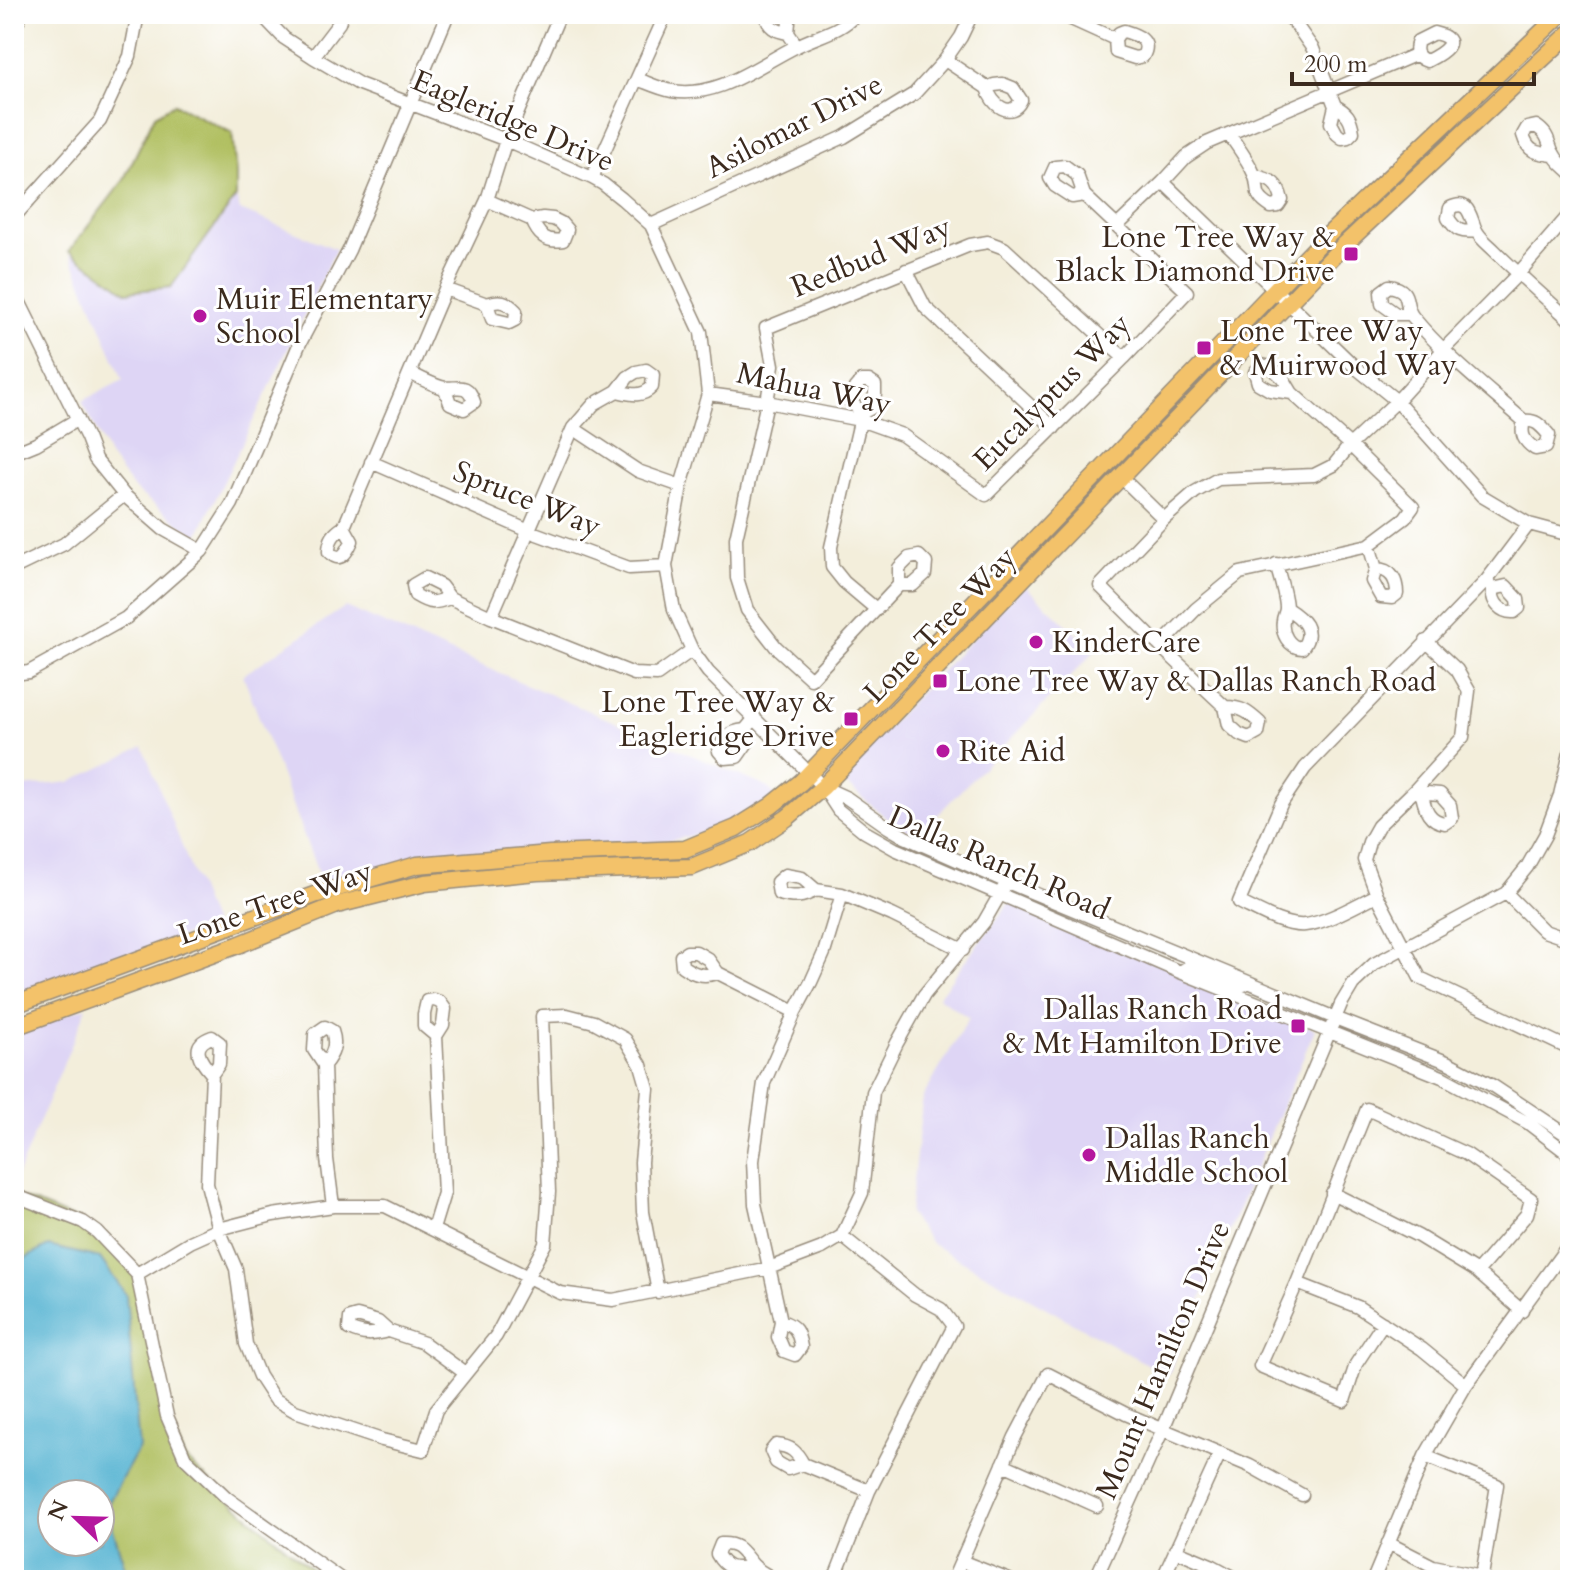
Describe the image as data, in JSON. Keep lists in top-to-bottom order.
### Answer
{
  "streets": {
    "main road": ["Lone Tree Way"],
    "street": [
      "Eagleridge Drive",
      "Asilomar Drive",
      "Redbud Way",
      "Mahua Way",
      "Eucalyptus Way",
      "Spruce Way",
      "Dallas Ranch Road",
      "Mount Hamilton Drive"
    ]
  },
  "crossings": [
    ["Eagleridge Drive", "Asilomar Drive"],
    ["Eagleridge Drive", "Mahua Way"],
    ["Eagleridge Drive", "Spruce Way"],
    ["Eagleridge Drive", "Lone Tree Way"],
    ["Eagleridge Drive", "Dallas Ranch Road"],
    ["Redbud Way", "Mahua Way"],
    ["Redbud Way", "Eucalyptus Way"],
    ["Mahua Way", "Eucalyptus Way"],
    ["Lone Tree Way", "Dallas Ranch Road"],
    ["Dallas Ranch Road", "Mount Hamilton Drive"]
  ],
  "places": {
    "transit": [
      "Lone Tree Way & Black Diamond Drive",
      "Lone Tree Way & Muirwood Way",
      "Lone Tree Way & Dallas Ranch Road",
      "Lone Tree Way & Eagleridge Drive",
      "Dallas Ranch Road & Mt Hamilton Drive"
    ],
    "other": [
      "Muir Elementary School",
      "KinderCare",
      "Rite Aid",
      "Dallas Ranch Middle School"
    ]
  },
  "scale_bar": "200 m",
  "north": "top left"
}
